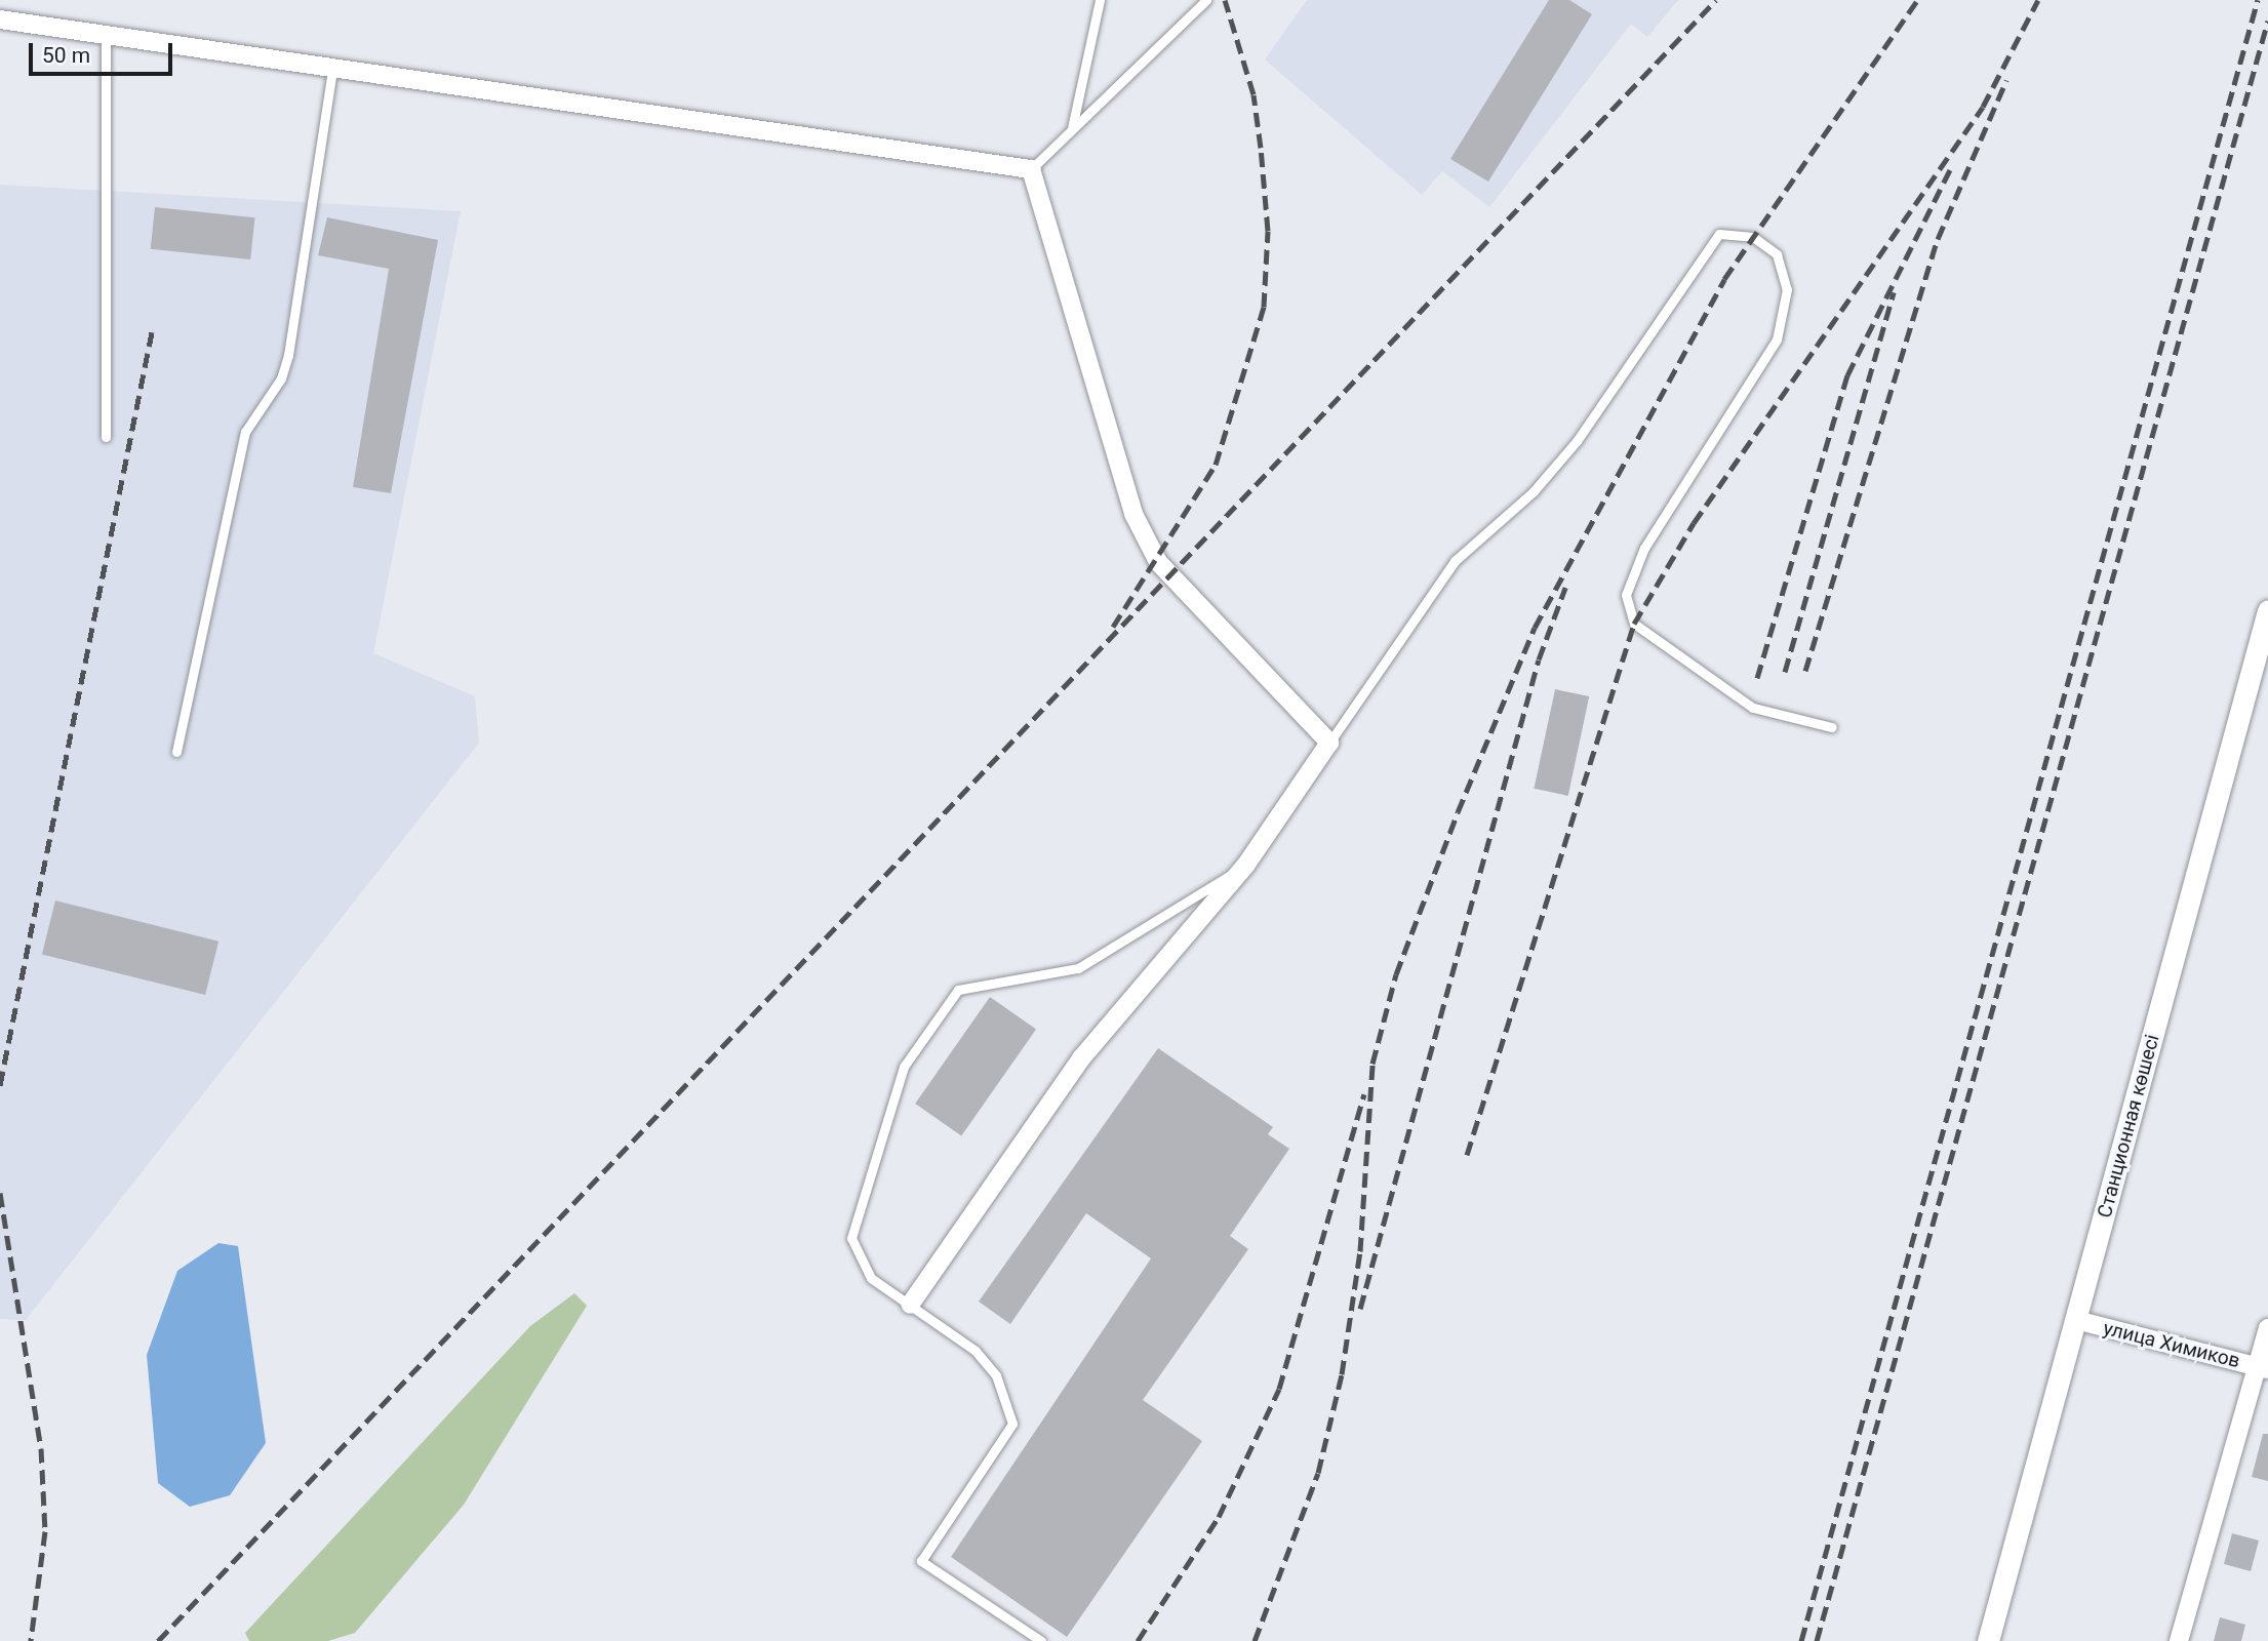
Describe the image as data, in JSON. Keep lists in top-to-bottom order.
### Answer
{
  "streets": {
    "street": ["Станционная көшесі", "улица Химиков"]
  },
  "crossings": [
    ["Станционная көшесі", "улица Химиков"]
  ],
  "scale_bar": "50 m"
}
